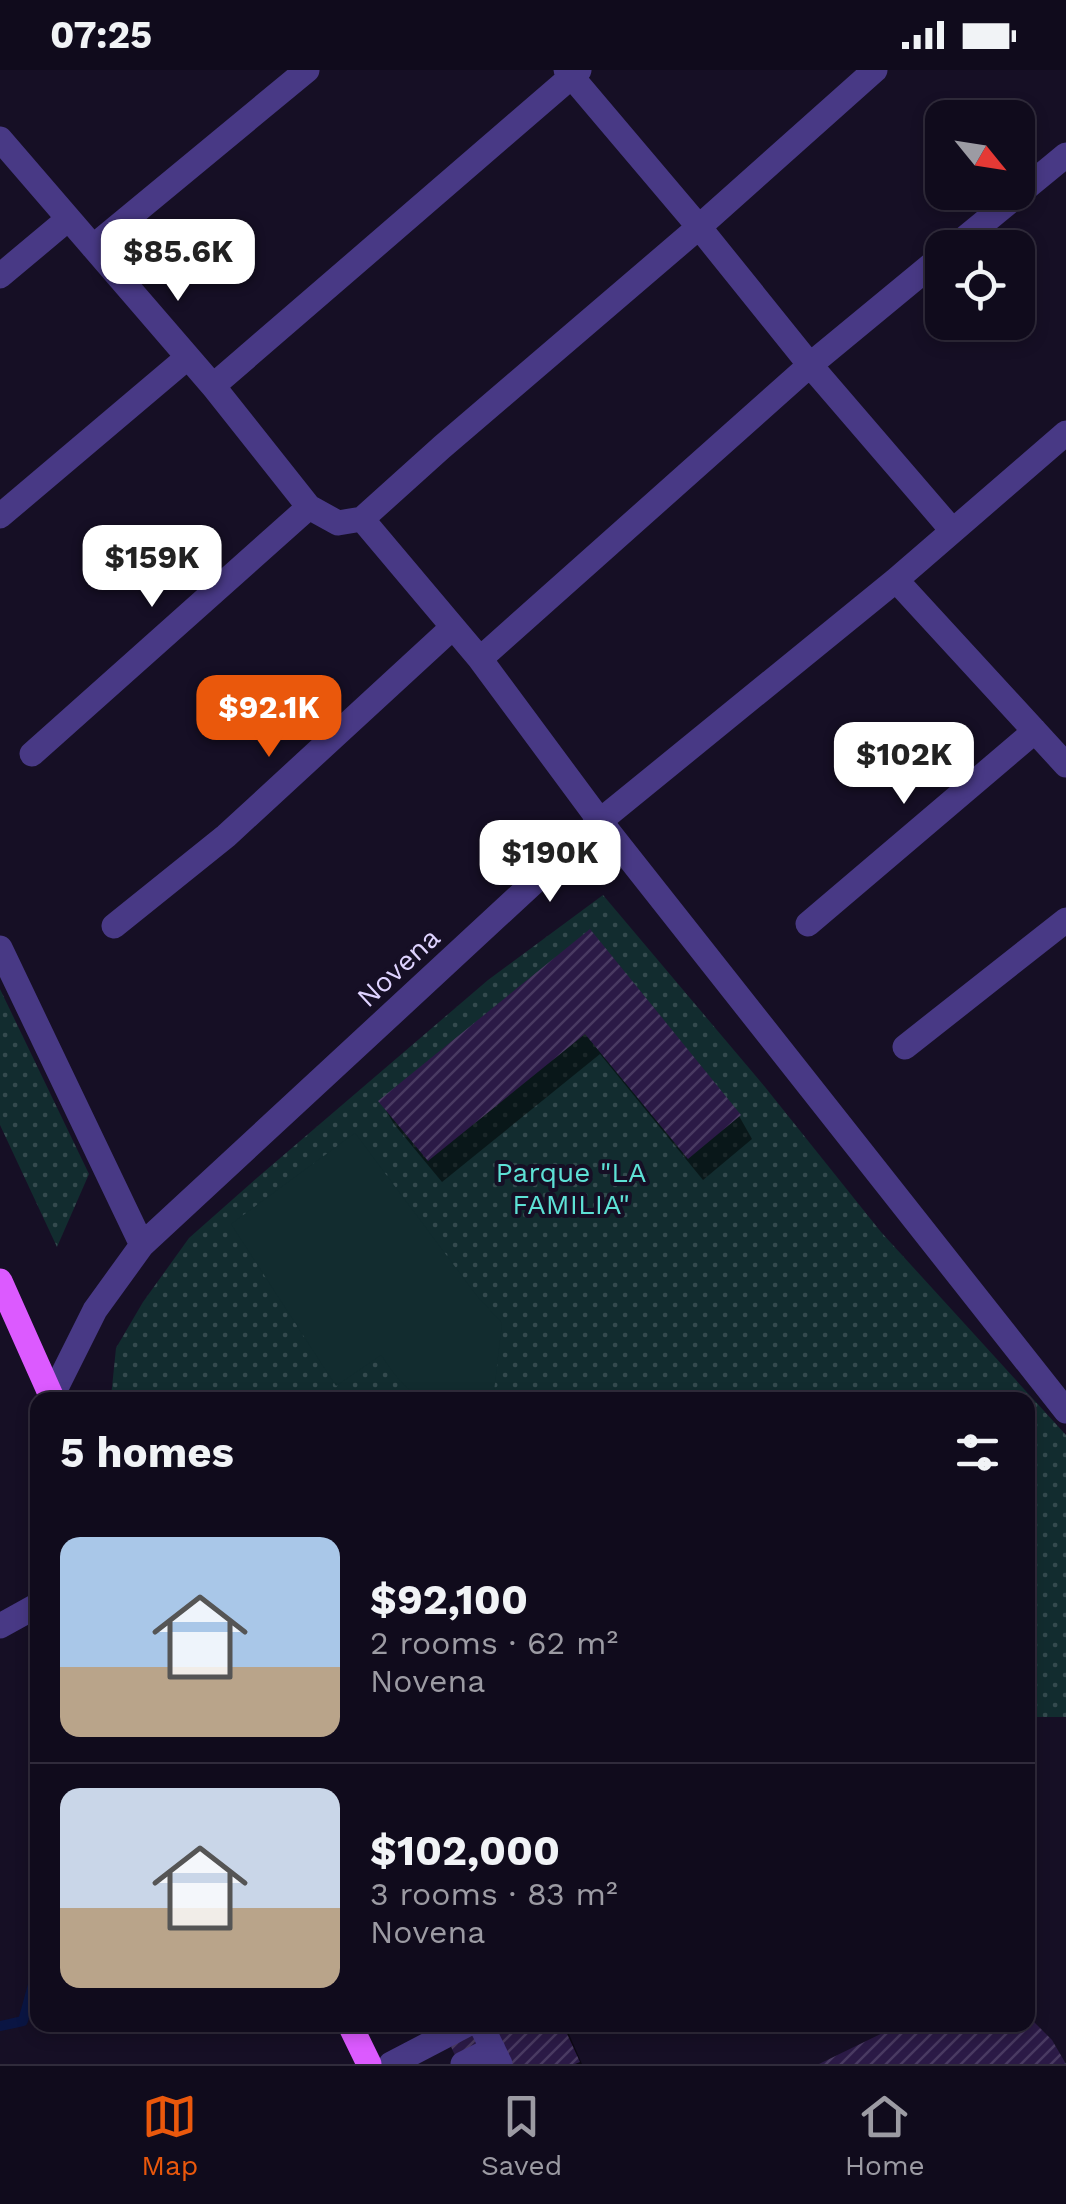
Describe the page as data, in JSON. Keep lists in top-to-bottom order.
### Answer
{
  "streets": {
    "street": ["Novena"]
  },
  "parks": ["Parque \"LA FAMILIA\""],
  "north": "bottom right",
  "page": {
    "status": "07:25",
    "price": [
      "$85.6K",
      "$159K",
      "$92.1K",
      "$102K",
      "$190K"
    ],
    "heading": "5 homes",
    "list": [
      {
        "name": "$92,100",
        "note": "2 rooms · 62 m² · Novena"
      },
      {
        "name": "$102,000",
        "note": "3 rooms · 83 m² · Novena"
      }
    ],
    "tabs": ["Map", "Saved", "Home"]
  }
}
